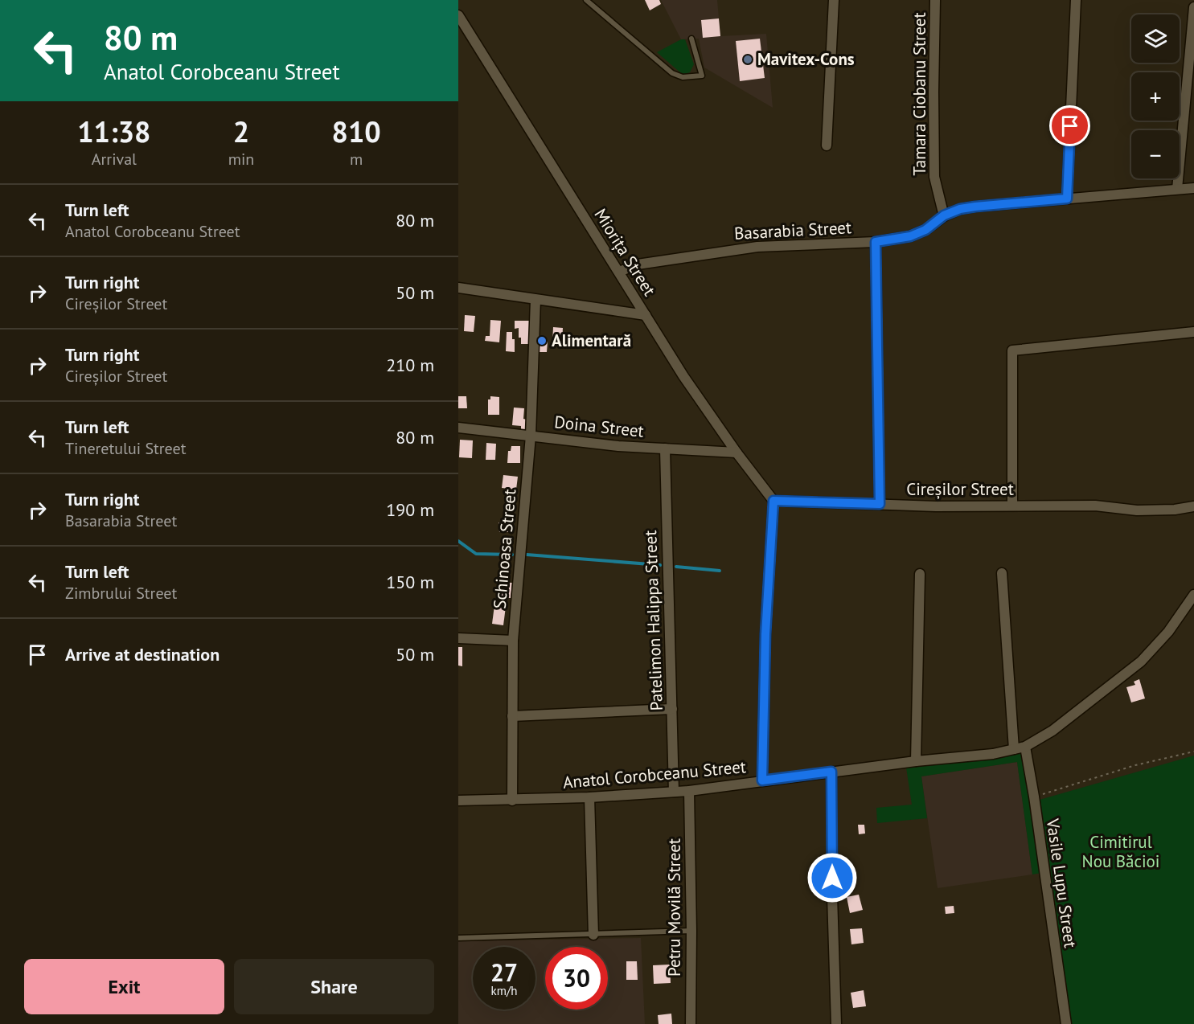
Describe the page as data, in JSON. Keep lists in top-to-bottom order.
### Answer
{
  "streets": {
    "street": [
      "Tamara Ciobanu Street",
      "Basarabia Street",
      "Miorița Street",
      "Doina Street",
      "Cireșilor Street",
      "Schinoasa Street",
      "Patelimon Halippa Street",
      "Anatol Corobceanu Street",
      "Vasile Lupu Street",
      "Petru Movilă Street"
    ]
  },
  "crossings": [
    ["Tamara Ciobanu Street", "Basarabia Street"],
    ["Basarabia Street", "Miorița Street"],
    ["Miorița Street", "Doina Street"],
    ["Miorița Street", "Cireșilor Street"],
    ["Doina Street", "Schinoasa Street"],
    ["Doina Street", "Patelimon Halippa Street"],
    ["Schinoasa Street", "Anatol Corobceanu Street"],
    ["Patelimon Halippa Street", "Anatol Corobceanu Street"],
    ["Anatol Corobceanu Street", "Vasile Lupu Street"],
    ["Anatol Corobceanu Street", "Petru Movilă Street"]
  ],
  "parks": ["Cimitirul Nou Băcioi"],
  "places": ["Mavitex-Cons", "Alimentară"],
  "page": {
    "turn": ["80 m", "Anatol Corobceanu Street"],
    "map_buttons": ["+", "−"],
    "eta": [
      "11:38",
      "Arrival",
      "2",
      "min",
      "810",
      "m"
    ],
    "list": [
      {
        "name": "Turn left",
        "note": "Anatol Corobceanu Street",
        "value": "80 m"
      },
      {
        "name": "Turn right",
        "note": "Cireșilor Street",
        "value": "50 m"
      },
      {
        "name": "Turn right",
        "note": "Cireșilor Street",
        "value": "210 m"
      },
      {
        "name": "Turn left",
        "note": "Tineretului Street",
        "value": "80 m"
      },
      {
        "name": "Turn right",
        "note": "Basarabia Street",
        "value": "190 m"
      },
      {
        "name": "Turn left",
        "note": "Zimbrului Street",
        "value": "150 m"
      },
      {
        "name": "Arrive at destination",
        "value": "50 m"
      }
    ],
    "speed": "27 km/h",
    "limit": "30",
    "buttons": ["Exit", "Share"]
  }
}
